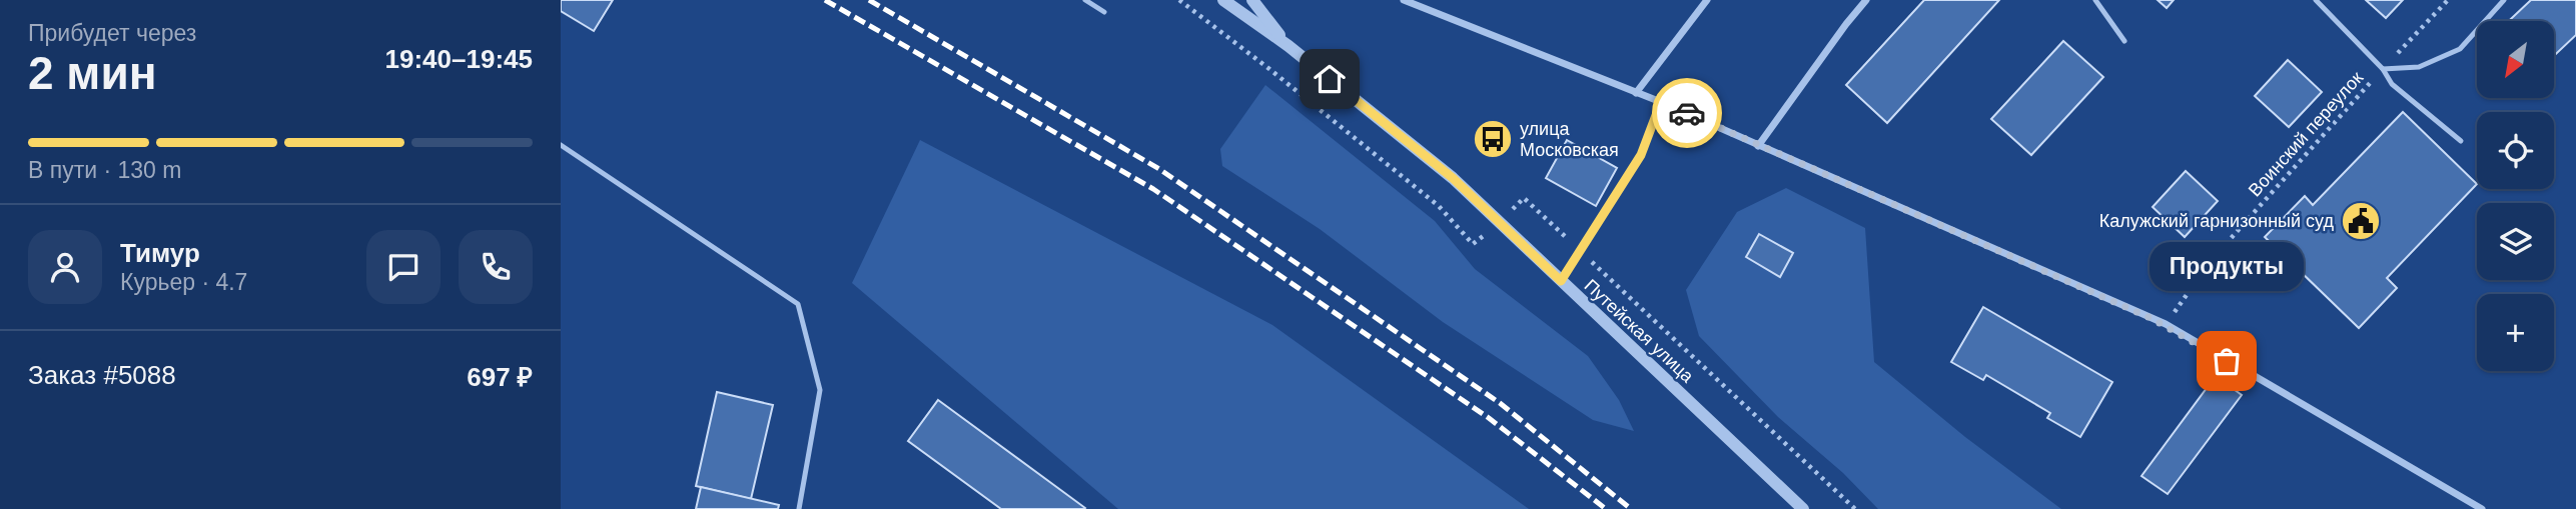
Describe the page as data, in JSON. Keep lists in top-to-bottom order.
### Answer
{
  "streets": {
    "street": ["Путейская улица"],
    "path": ["Воинский переулок"]
  },
  "places": {
    "bus stop": ["улица Московская"],
    "public building": ["Калужский гарнизонный суд"],
    "other": ["Продукты"]
  },
  "north": "bottom left",
  "page": {
    "heading": ["2 мин", "Прибудет через", "19:40–19:45"],
    "panel": [
      "Тимур",
      "Курьер · 4.7",
      "Заказ #5088",
      "697 ₽"
    ],
    "map_buttons": "+",
    "bar": "В пути · 130 m",
    "bubble": "Продукты"
  }
}
